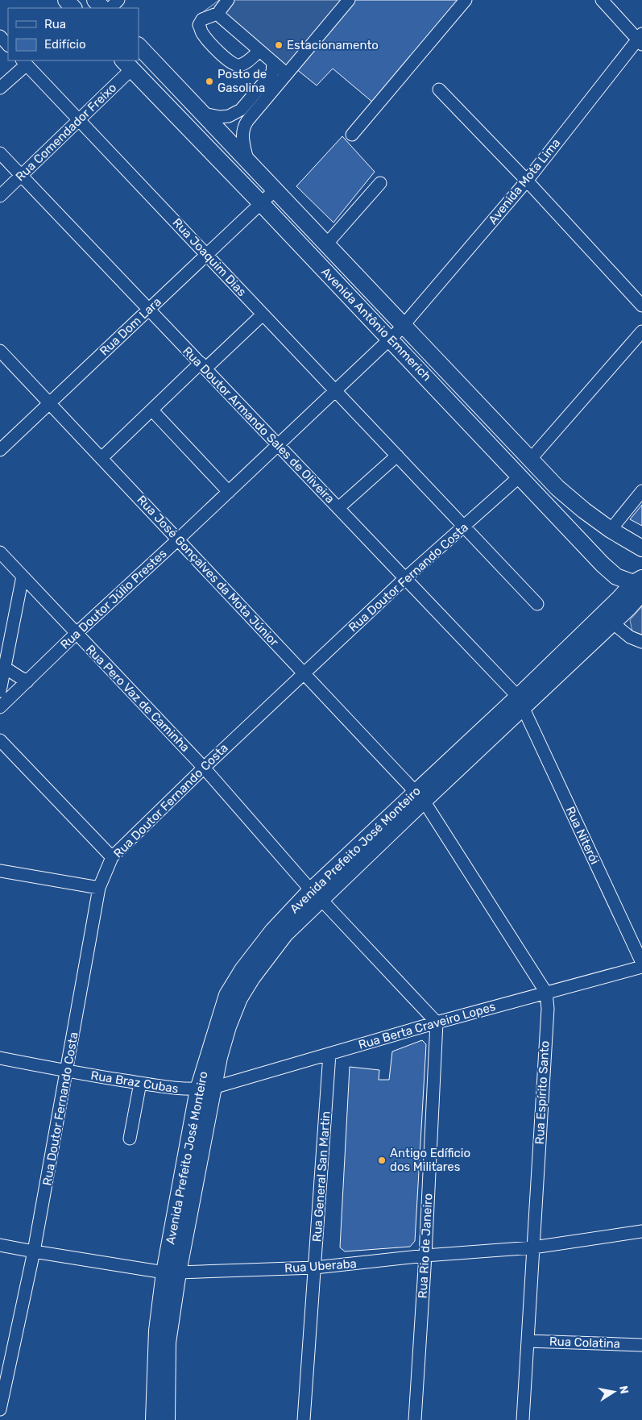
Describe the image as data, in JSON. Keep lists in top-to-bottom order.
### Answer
{
  "streets": {
    "main road": ["Avenida Antônio Emmerich", "Avenida Prefeito José Monteiro"],
    "street": [
      "Rua Comendador Freixo",
      "Avenida Mota Lima",
      "Rua Joaquim Dias",
      "Rua Dom Lara",
      "Rua Doutor Armando Sales de Oliveira",
      "Rua José Gonçalves da Mota Júnior",
      "Rua Doutor Fernando Costa",
      "Rua Doutor Júlio Prestes",
      "Rua Pero Vaz de Caminha",
      "Rua Niterói",
      "Rua Berta Craveiro Lopes",
      "Rua Braz Cubas",
      "Rua Espírito Santo",
      "Rua General San Martin",
      "Rua Rio de Janeiro",
      "Rua Uberaba",
      "Rua Colatina"
    ]
  },
  "crossings": [
    ["Rua Comendador Freixo", "Rua Joaquim Dias"],
    ["Rua Comendador Freixo", "Avenida Antônio Emmerich"],
    ["Rua Comendador Freixo", "Rua Doutor Armando Sales de Oliveira"],
    ["Avenida Mota Lima", "Avenida Antônio Emmerich"],
    ["Avenida Mota Lima", "Rua Doutor Júlio Prestes"],
    ["Rua Joaquim Dias", "Rua Dom Lara"],
    ["Rua Joaquim Dias", "Rua Doutor Fernando Costa"],
    ["Rua Joaquim Dias", "Rua Doutor Júlio Prestes"],
    ["Avenida Antônio Emmerich", "Rua Dom Lara"],
    ["Avenida Antônio Emmerich", "Rua Doutor Fernando Costa"],
    ["Avenida Antônio Emmerich", "Rua Doutor Júlio Prestes"],
    ["Avenida Antônio Emmerich", "Avenida Prefeito José Monteiro"],
    ["Rua Dom Lara", "Rua Doutor Armando Sales de Oliveira"],
    ["Rua Dom Lara", "Rua José Gonçalves da Mota Júnior"],
    ["Rua Doutor Armando Sales de Oliveira", "Rua Doutor Fernando Costa"],
    ["Rua Doutor Armando Sales de Oliveira", "Rua Doutor Júlio Prestes"],
    ["Rua Doutor Armando Sales de Oliveira", "Rua Niterói"],
    ["Rua Doutor Armando Sales de Oliveira", "Avenida Prefeito José Monteiro"],
    ["Rua José Gonçalves da Mota Júnior", "Rua Doutor Fernando Costa"],
    ["Rua José Gonçalves da Mota Júnior", "Rua Doutor Júlio Prestes"],
    ["Rua José Gonçalves da Mota Júnior", "Avenida Prefeito José Monteiro"],
    ["Rua José Gonçalves da Mota Júnior", "Rua Espírito Santo"],
    ["Rua Doutor Fernando Costa", "Rua Pero Vaz de Caminha"],
    ["Rua Doutor Fernando Costa", "Rua Braz Cubas"],
    ["Rua Doutor Fernando Costa", "Rua Uberaba"],
    ["Rua Doutor Júlio Prestes", "Rua Pero Vaz de Caminha"],
    ["Rua Pero Vaz de Caminha", "Avenida Prefeito José Monteiro"],
    ["Rua Niterói", "Avenida Prefeito José Monteiro"],
    ["Avenida Prefeito José Monteiro", "Rua Berta Craveiro Lopes"],
    ["Avenida Prefeito José Monteiro", "Rua Braz Cubas"],
    ["Avenida Prefeito José Monteiro", "Rua Espírito Santo"],
    ["Avenida Prefeito José Monteiro", "Rua Uberaba"],
    ["Rua Berta Craveiro Lopes", "Rua Braz Cubas"],
    ["Rua Berta Craveiro Lopes", "Rua Espírito Santo"],
    ["Rua Berta Craveiro Lopes", "Rua General San Martin"],
    ["Rua Berta Craveiro Lopes", "Rua Rio de Janeiro"],
    ["Rua Espírito Santo", "Rua Uberaba"],
    ["Rua Espírito Santo", "Rua Colatina"],
    ["Rua General San Martin", "Rua Uberaba"],
    ["Rua Rio de Janeiro", "Rua Uberaba"]
  ],
  "places": ["Estacionamento", "Posto de Gasolina", "Antigo Edíficio dos Militares"],
  "legend": ["Rua", "Edifício"],
  "north": "right"
}
